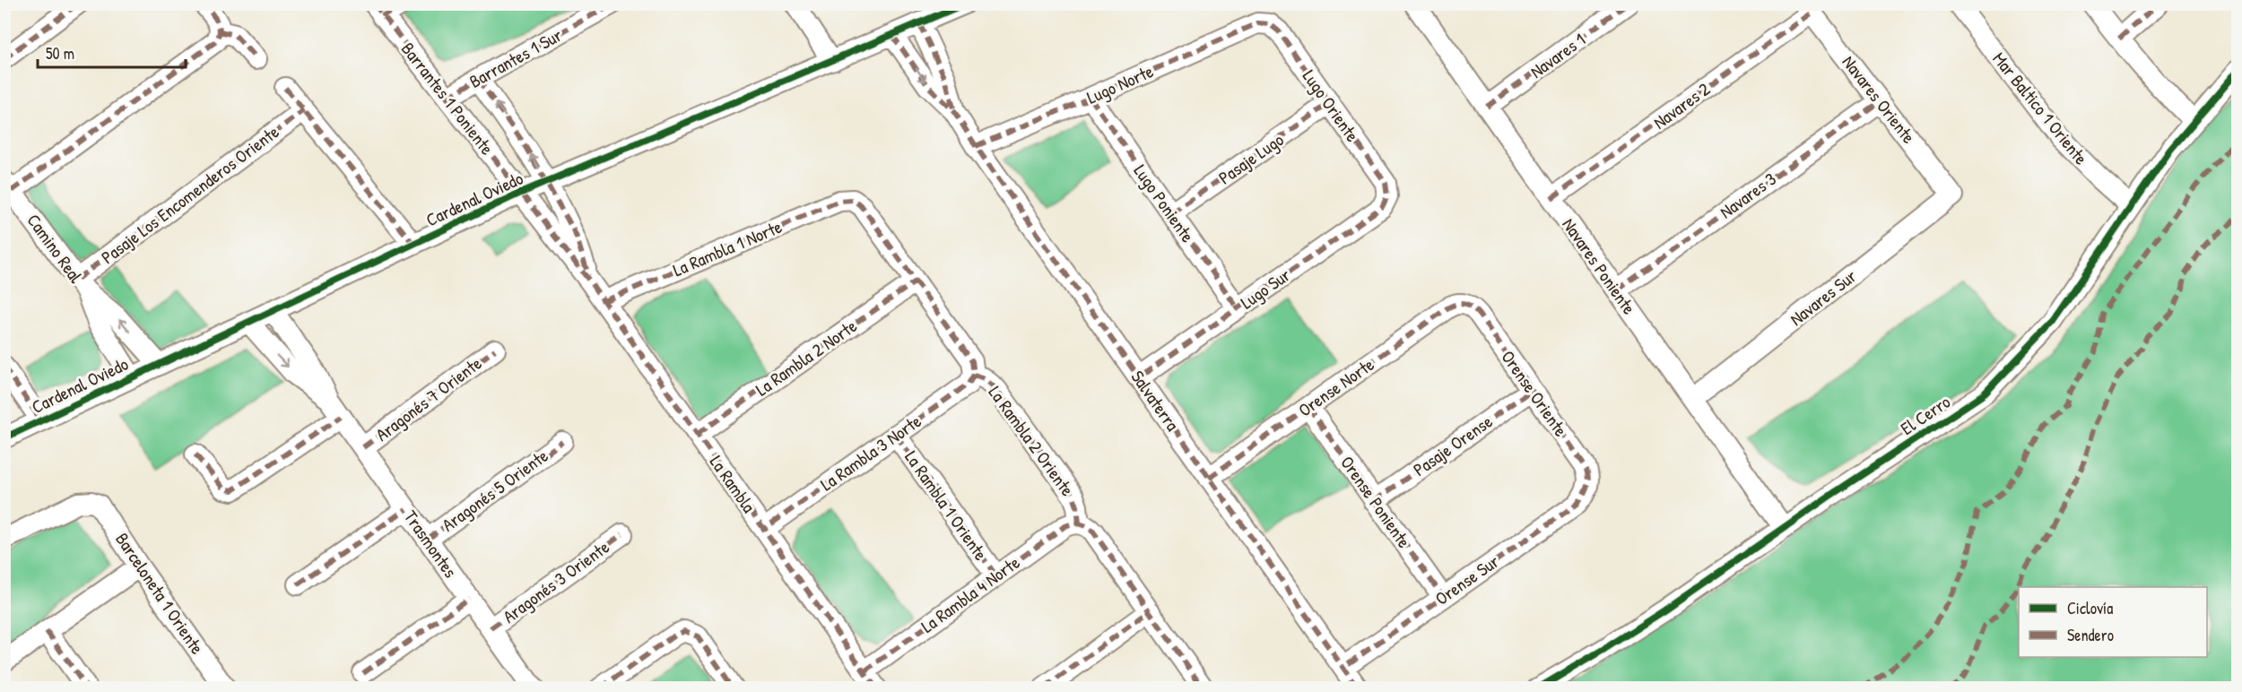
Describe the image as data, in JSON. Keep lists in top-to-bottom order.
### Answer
{
  "streets": {
    "street": [
      "Navares 1",
      "Barrantes 1 Sur",
      "Lugo Norte",
      "Barrantes 1 Poniente",
      "Navares Oriente",
      "Lugo Oriente",
      "Navares 2",
      "Mar Baltico 1 Oriente",
      "Pasaje Lugo",
      "Pasaje Los Encomenderos Oriente",
      "Navares 3",
      "Cardenal Oviedo",
      "Lugo Poniente",
      "Camino Real",
      "La Rambla 1 Norte",
      "Navares Poniente",
      "Lugo Sur",
      "Navares Sur",
      "La Rambla 2 Norte",
      "Orense Norte",
      "Orense Oriente",
      "Aragonés 7 Oriente",
      "Salvaterra",
      "El Cerro",
      "La Rambla 2 Oriente",
      "Pasaje Orense",
      "La Rambla 3 Norte",
      "La Rambla",
      "Aragonés 5 Oriente",
      "Orense Poniente",
      "La Rambla 1 Oriente",
      "Trasmontes",
      "Orense Sur",
      "Aragonés 3 Oriente",
      "Barceloneta 1 Oriente",
      "La Rambla 4 Norte"
    ]
  },
  "crossings": [
    ["Navares 1", "Navares Poniente"],
    ["Barrantes 1 Sur", "Barrantes 1 Poniente"],
    ["Lugo Norte", "Lugo Oriente"],
    ["Lugo Norte", "Lugo Poniente"],
    ["Lugo Norte", "Salvaterra"],
    ["Barrantes 1 Poniente", "Cardenal Oviedo"],
    ["Barrantes 1 Poniente", "La Rambla"],
    ["Navares Oriente", "Navares 2"],
    ["Navares Oriente", "Navares 3"],
    ["Navares Oriente", "Navares Sur"],
    ["Lugo Oriente", "Pasaje Lugo"],
    ["Lugo Oriente", "Lugo Sur"],
    ["Navares 2", "Navares Poniente"],
    ["Mar Baltico 1 Oriente", "El Cerro"],
    ["Pasaje Lugo", "Lugo Poniente"],
    ["Pasaje Los Encomenderos Oriente", "Camino Real"],
    ["Navares 3", "Navares Poniente"],
    ["Cardenal Oviedo", "Camino Real"],
    ["Cardenal Oviedo", "Salvaterra"],
    ["Cardenal Oviedo", "La Rambla"],
    ["Cardenal Oviedo", "Trasmontes"],
    ["Lugo Poniente", "Lugo Sur"],
    ["La Rambla 1 Norte", "La Rambla 2 Oriente"],
    ["La Rambla 1 Norte", "La Rambla"],
    ["Navares Poniente", "Navares Sur"],
    ["Navares Poniente", "El Cerro"],
    ["Lugo Sur", "Salvaterra"],
    ["La Rambla 2 Norte", "La Rambla 2 Oriente"],
    ["La Rambla 2 Norte", "La Rambla"],
    ["Orense Norte", "Orense Oriente"],
    ["Orense Norte", "Salvaterra"],
    ["Orense Norte", "Orense Poniente"],
    ["Orense Oriente", "Pasaje Orense"],
    ["Orense Oriente", "Orense Sur"],
    ["Aragonés 7 Oriente", "Trasmontes"],
    ["Salvaterra", "Orense Sur"],
    ["La Rambla 2 Oriente", "La Rambla 3 Norte"],
    ["La Rambla 2 Oriente", "La Rambla 4 Norte"],
    ["Pasaje Orense", "Orense Poniente"],
    ["La Rambla 3 Norte", "La Rambla"],
    ["La Rambla 3 Norte", "La Rambla 1 Oriente"],
    ["La Rambla", "La Rambla 4 Norte"],
    ["Aragonés 5 Oriente", "Trasmontes"],
    ["Orense Poniente", "Orense Sur"],
    ["La Rambla 1 Oriente", "La Rambla 4 Norte"],
    ["Trasmontes", "Aragonés 3 Oriente"]
  ],
  "legend": ["Ciclovía", "Sendero"],
  "scale_bar": "50 m"
}
